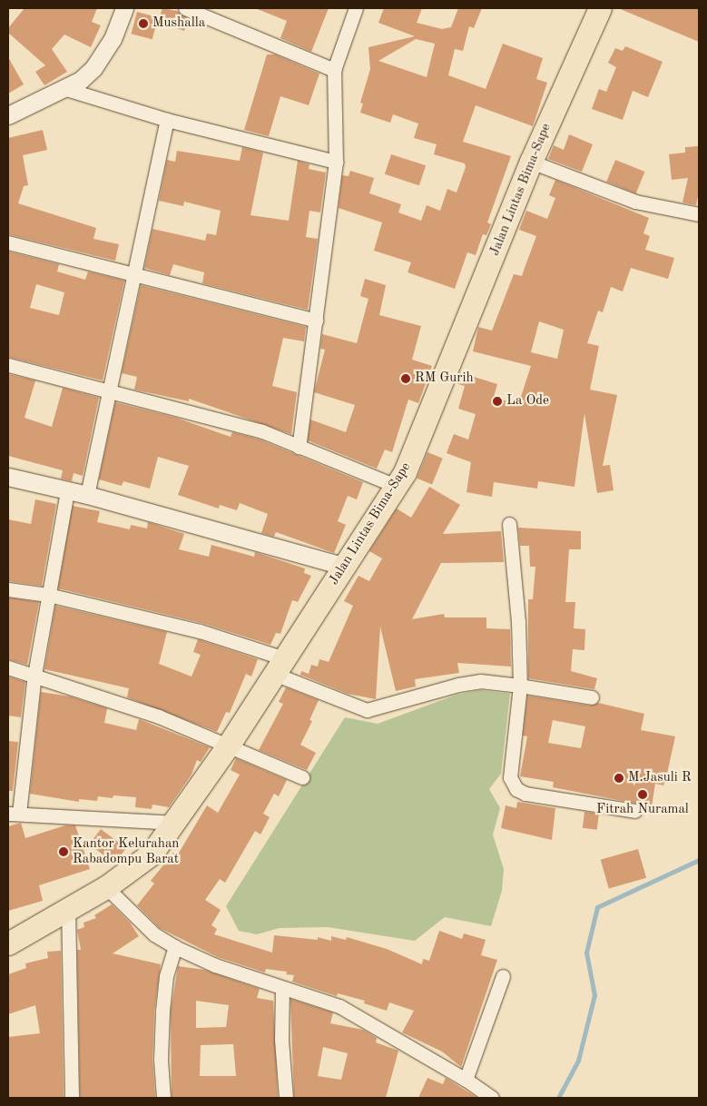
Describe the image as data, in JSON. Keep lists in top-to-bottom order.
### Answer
{
  "streets": {
    "highway": ["Jalan Lintas Bima-Sape"]
  },
  "places": [
    "Mushalla",
    "RM Gurih",
    "La Ode",
    "M.Jasuli R",
    "Fitrah Nuramal",
    "Kantor Kelurahan Rabadompu Barat"
  ]
}
